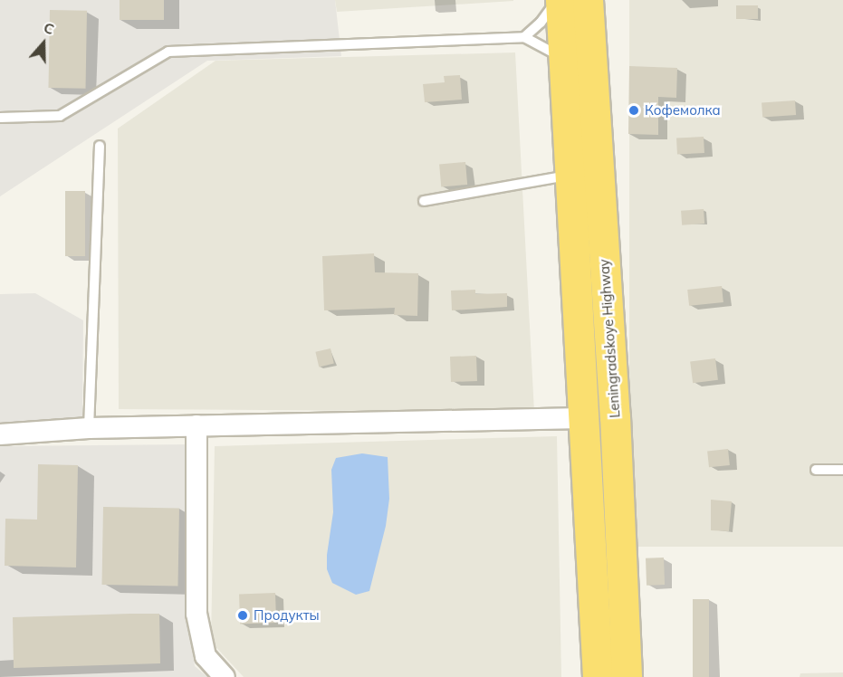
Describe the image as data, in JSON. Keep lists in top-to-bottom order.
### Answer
{
  "streets": {
    "highway": ["Leningradskoye Highway"]
  },
  "places": ["Кофемолка", "Продукты"],
  "north": "top"
}
